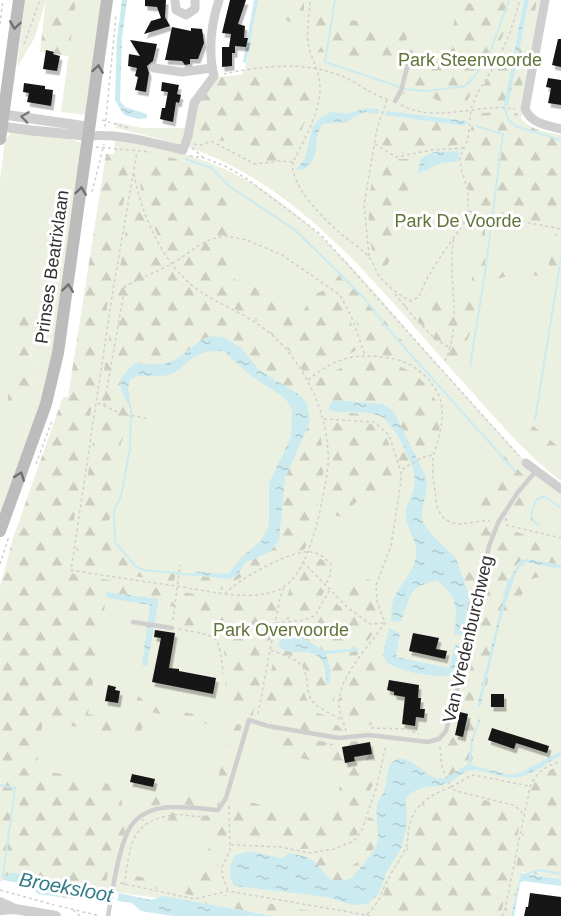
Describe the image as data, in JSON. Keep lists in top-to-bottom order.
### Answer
{
  "streets": {
    "main road": ["Prinses Beatrixlaan"],
    "lane": ["Van Vredenburchweg"]
  },
  "one_way": ["Prinses Beatrixlaan"],
  "water": ["Broeksloot"],
  "parks": ["Park Steenvoorde", "Park De Voorde", "Park Overvoorde"]
}
